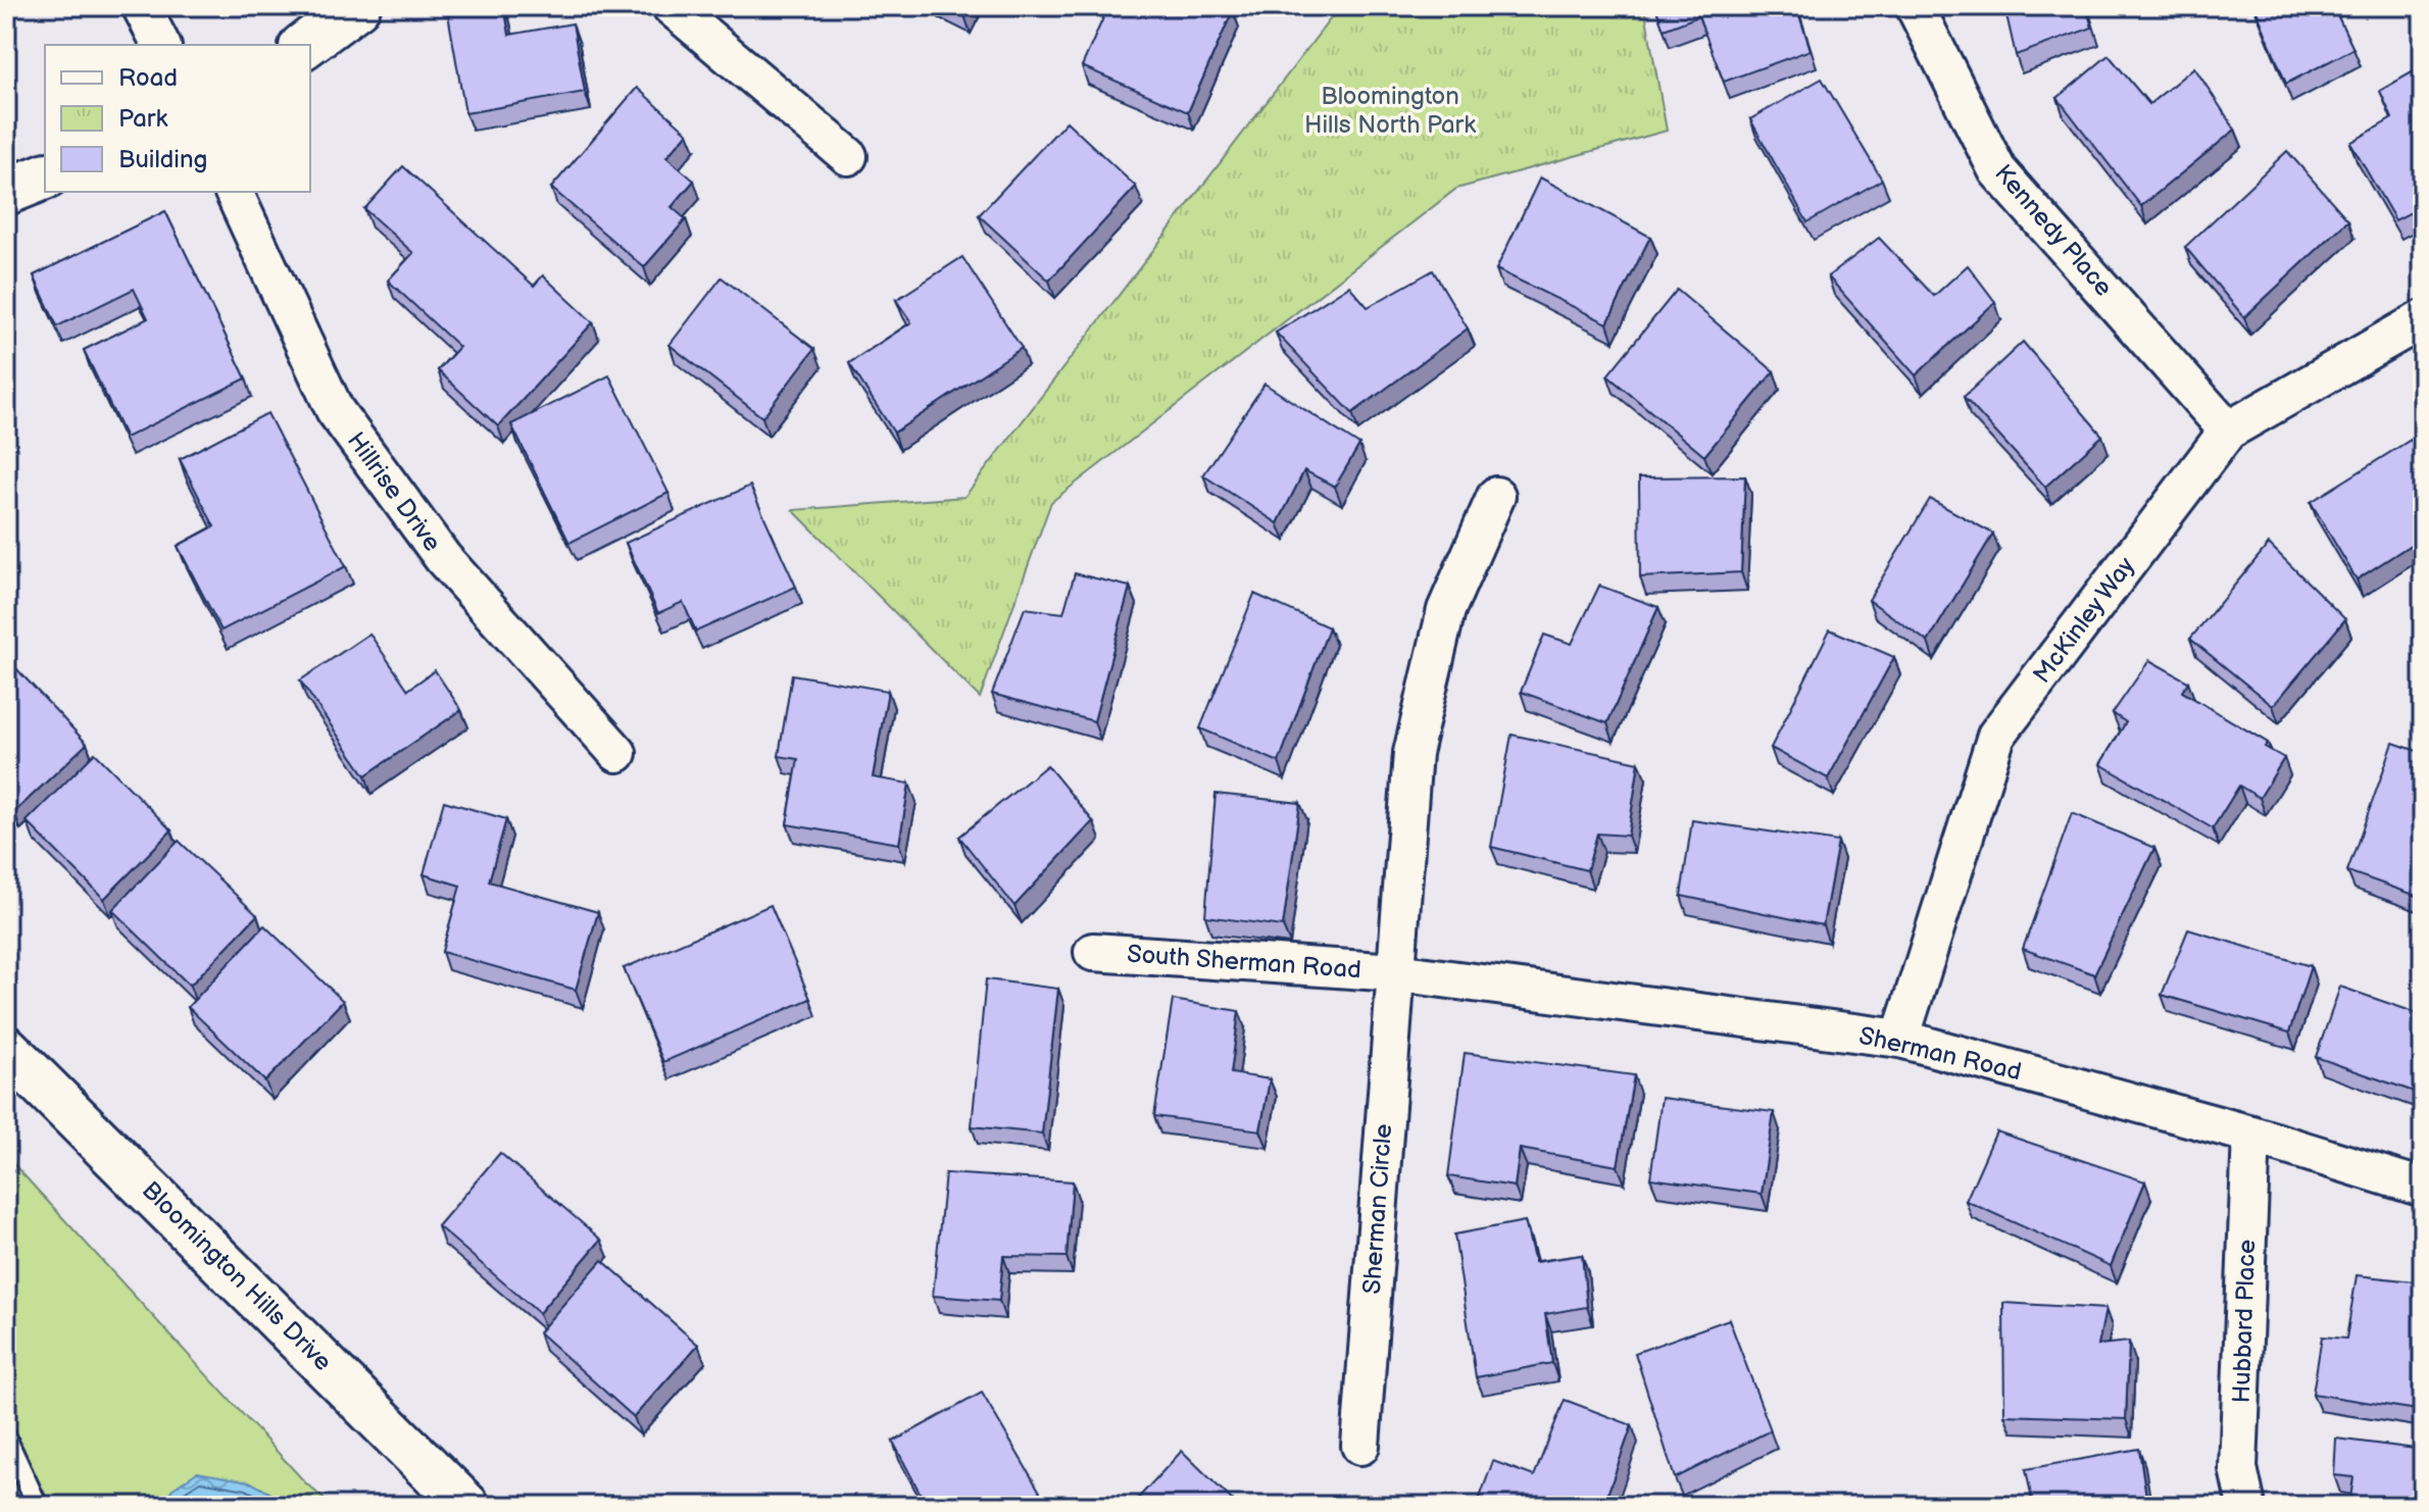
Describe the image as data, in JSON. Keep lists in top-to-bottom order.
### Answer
{
  "streets": {
    "street": [
      "Kennedy Place",
      "Hillrise Drive",
      "McKinley Way",
      "South Sherman Road",
      "Sherman Road",
      "Sherman Circle",
      "Bloomington Hills Drive",
      "Hubbard Place"
    ]
  },
  "crossings": [
    ["Kennedy Place", "McKinley Way"],
    ["McKinley Way", "Sherman Road"],
    ["South Sherman Road", "Sherman Road"],
    ["South Sherman Road", "Sherman Circle"],
    ["Sherman Road", "Sherman Circle"],
    ["Sherman Road", "Hubbard Place"]
  ],
  "parks": ["Bloomington Hills North Park"],
  "legend": ["Road", "Park", "Building"]
}
